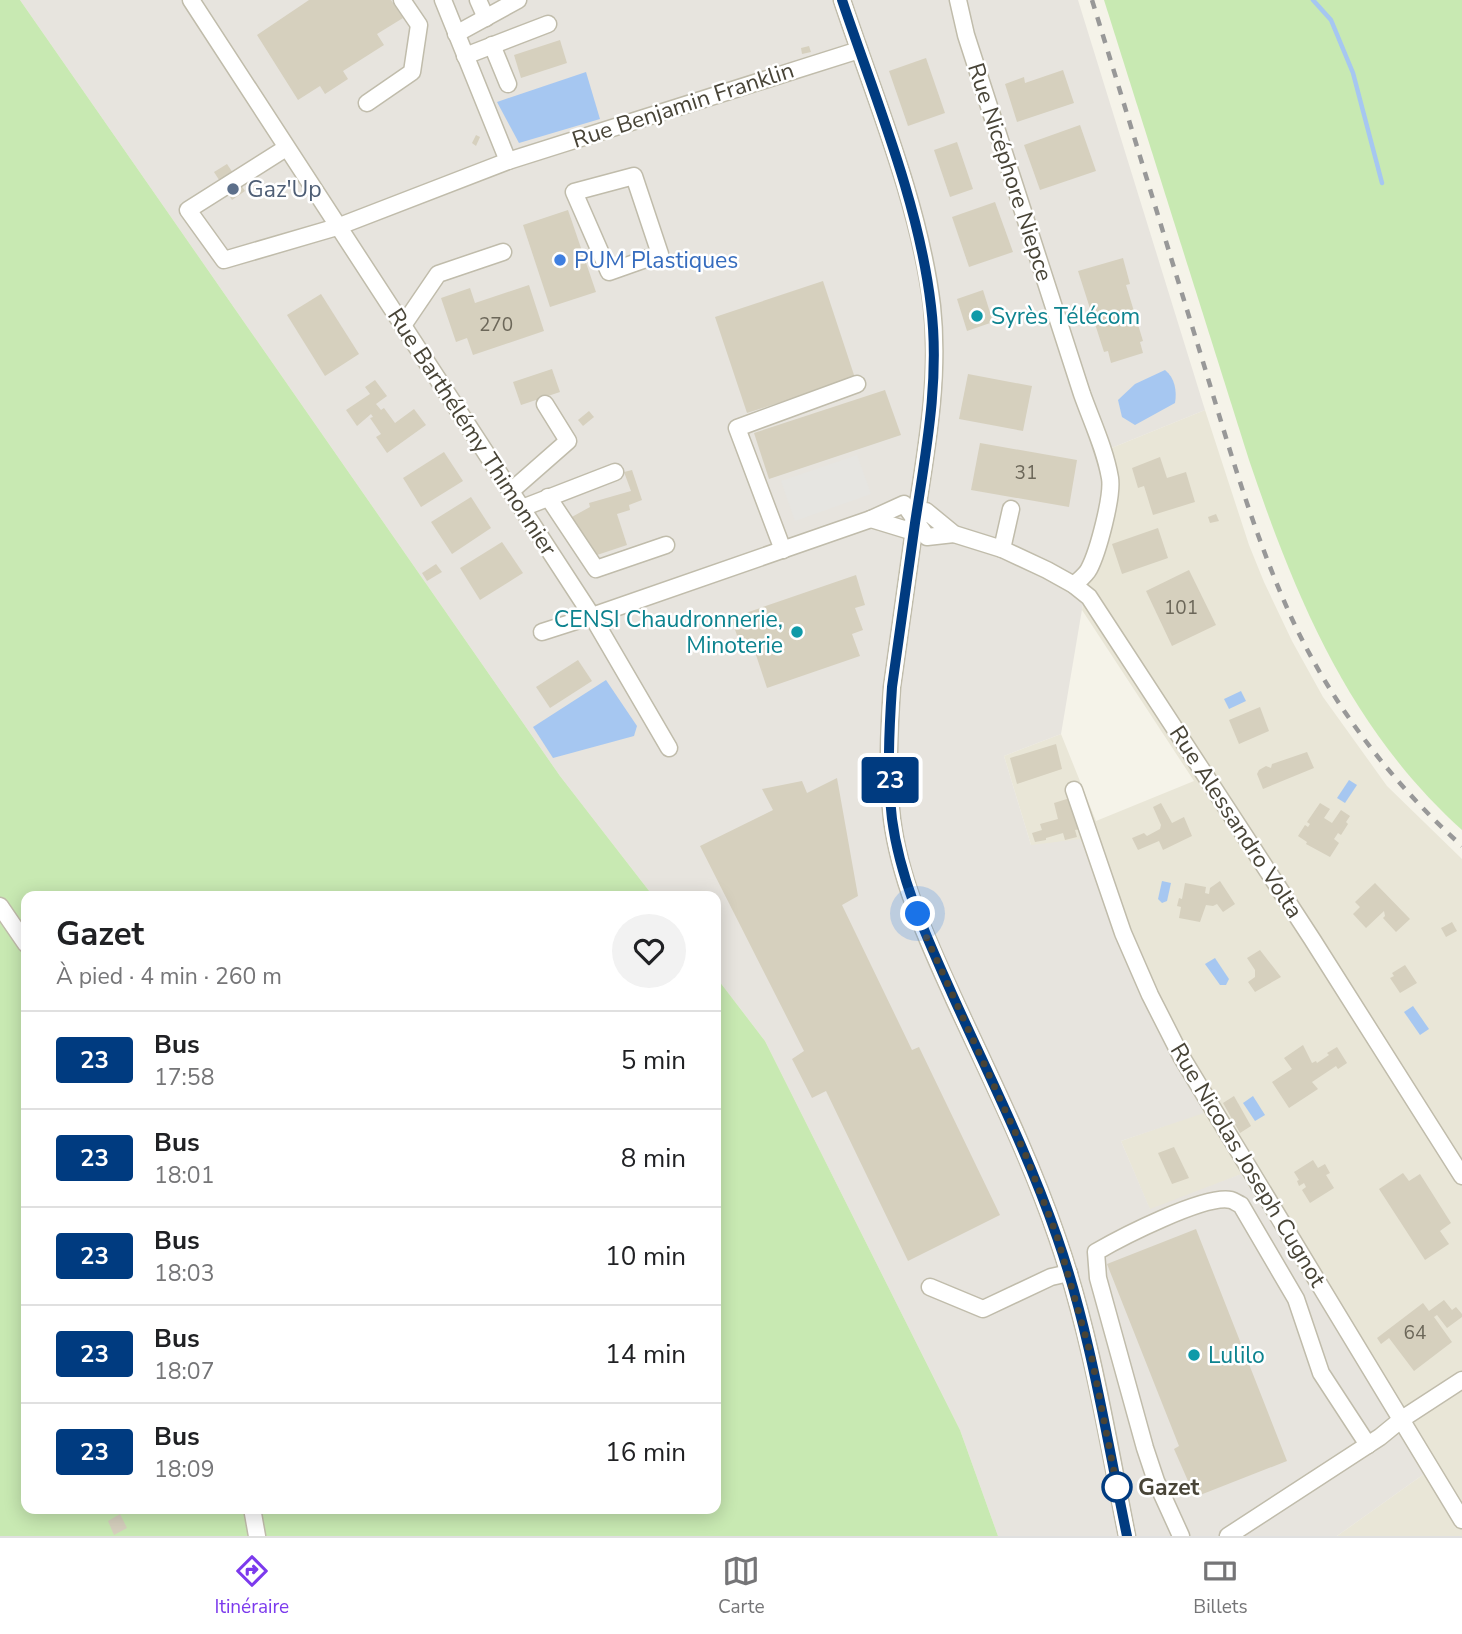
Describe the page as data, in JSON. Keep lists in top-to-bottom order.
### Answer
{
  "streets": {
    "street": [
      "Rue Benjamin Franklin",
      "Rue Nicéphore Niepce",
      "Rue Barthélémy Thimonnier",
      "Rue Alessandro Volta",
      "Rue Nicolas Joseph Cugnot"
    ]
  },
  "crossings": [
    ["Rue Benjamin Franklin", "Rue Barthélémy Thimonnier"],
    ["Rue Nicéphore Niepce", "Rue Alessandro Volta"]
  ],
  "places": [
    "Gaz'Up",
    "PUM Plastiques",
    "Syrès Télécom",
    "CENSI Chaudronnerie, Minoterie",
    "Lulilo",
    "Gazet"
  ],
  "lines": ["bus line 23"],
  "house_numbers": [
    "270",
    "31",
    "101",
    "64"
  ],
  "page": {
    "on_map": "23",
    "heading": ["Gazet", "À pied · 4 min · 260 m"],
    "list": [
      {
        "mark": "23",
        "name": "Bus",
        "note": "17:58",
        "value": "5 min"
      },
      {
        "mark": "23",
        "name": "Bus",
        "note": "18:01",
        "value": "8 min"
      },
      {
        "mark": "23",
        "name": "Bus",
        "note": "18:03",
        "value": "10 min"
      },
      {
        "mark": "23",
        "name": "Bus",
        "note": "18:07",
        "value": "14 min"
      },
      {
        "mark": "23",
        "name": "Bus",
        "note": "18:09",
        "value": "16 min"
      }
    ],
    "tabs": ["Itinéraire", "Carte", "Billets"]
  }
}
